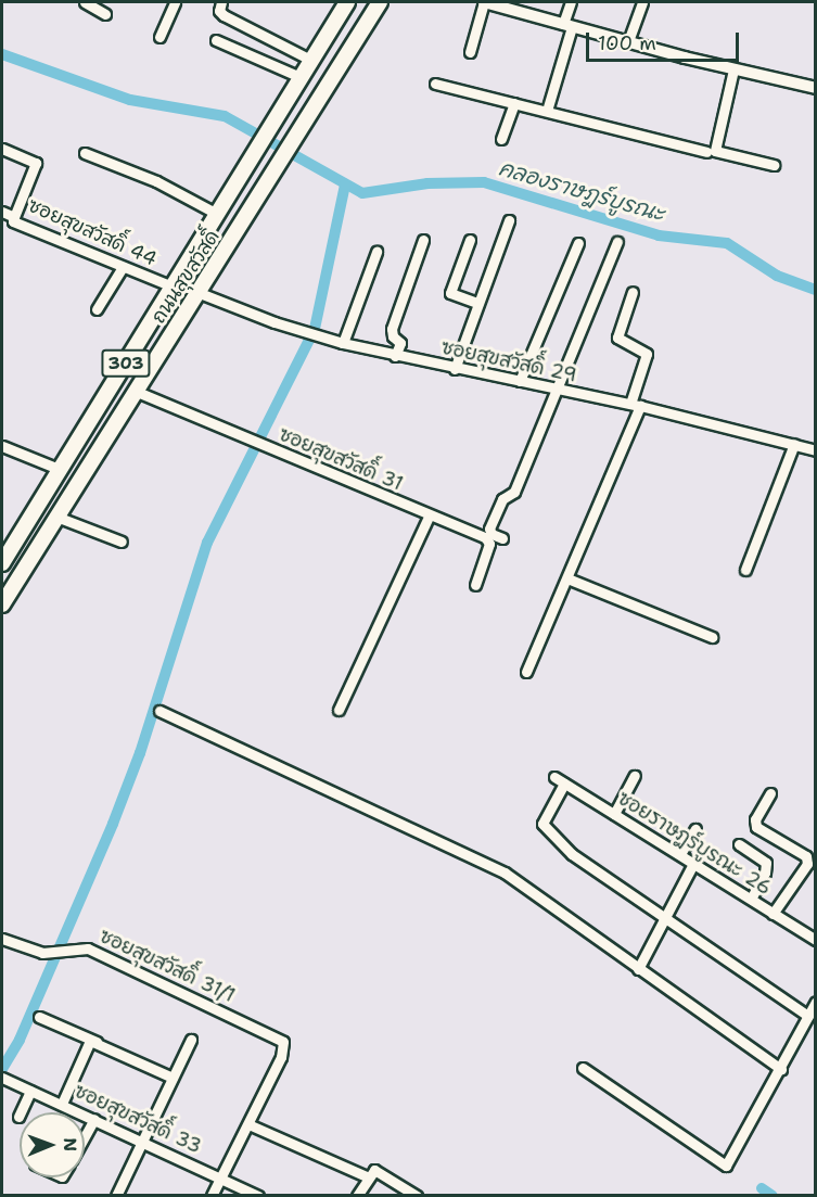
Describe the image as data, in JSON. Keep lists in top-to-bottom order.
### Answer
{
  "streets": {
    "main road": ["ถนนสุขสวัสดิ์", "303"],
    "street": [
      "ซอยสุขสวัสดิ์ 44",
      "ซอยสุขสวัสดิ์ 29",
      "ซอยสุขสวัสดิ์ 31",
      "ซอยราษฎร์บูรณะ 26",
      "ซอยสุขสวัสดิ์ 31/1",
      "ซอยสุขสวัสดิ์ 33"
    ]
  },
  "crossings": [
    ["ซอยสุขสวัสดิ์ 44", "ถนนสุขสวัสดิ์"],
    ["ถนนสุขสวัสดิ์", "ซอยสุขสวัสดิ์ 29"],
    ["ถนนสุขสวัสดิ์", "ซอยสุขสวัสดิ์ 31"]
  ],
  "water": ["คลองราษฎร์บูรณะ"],
  "scale_bar": "100 m",
  "north": "right"
}
